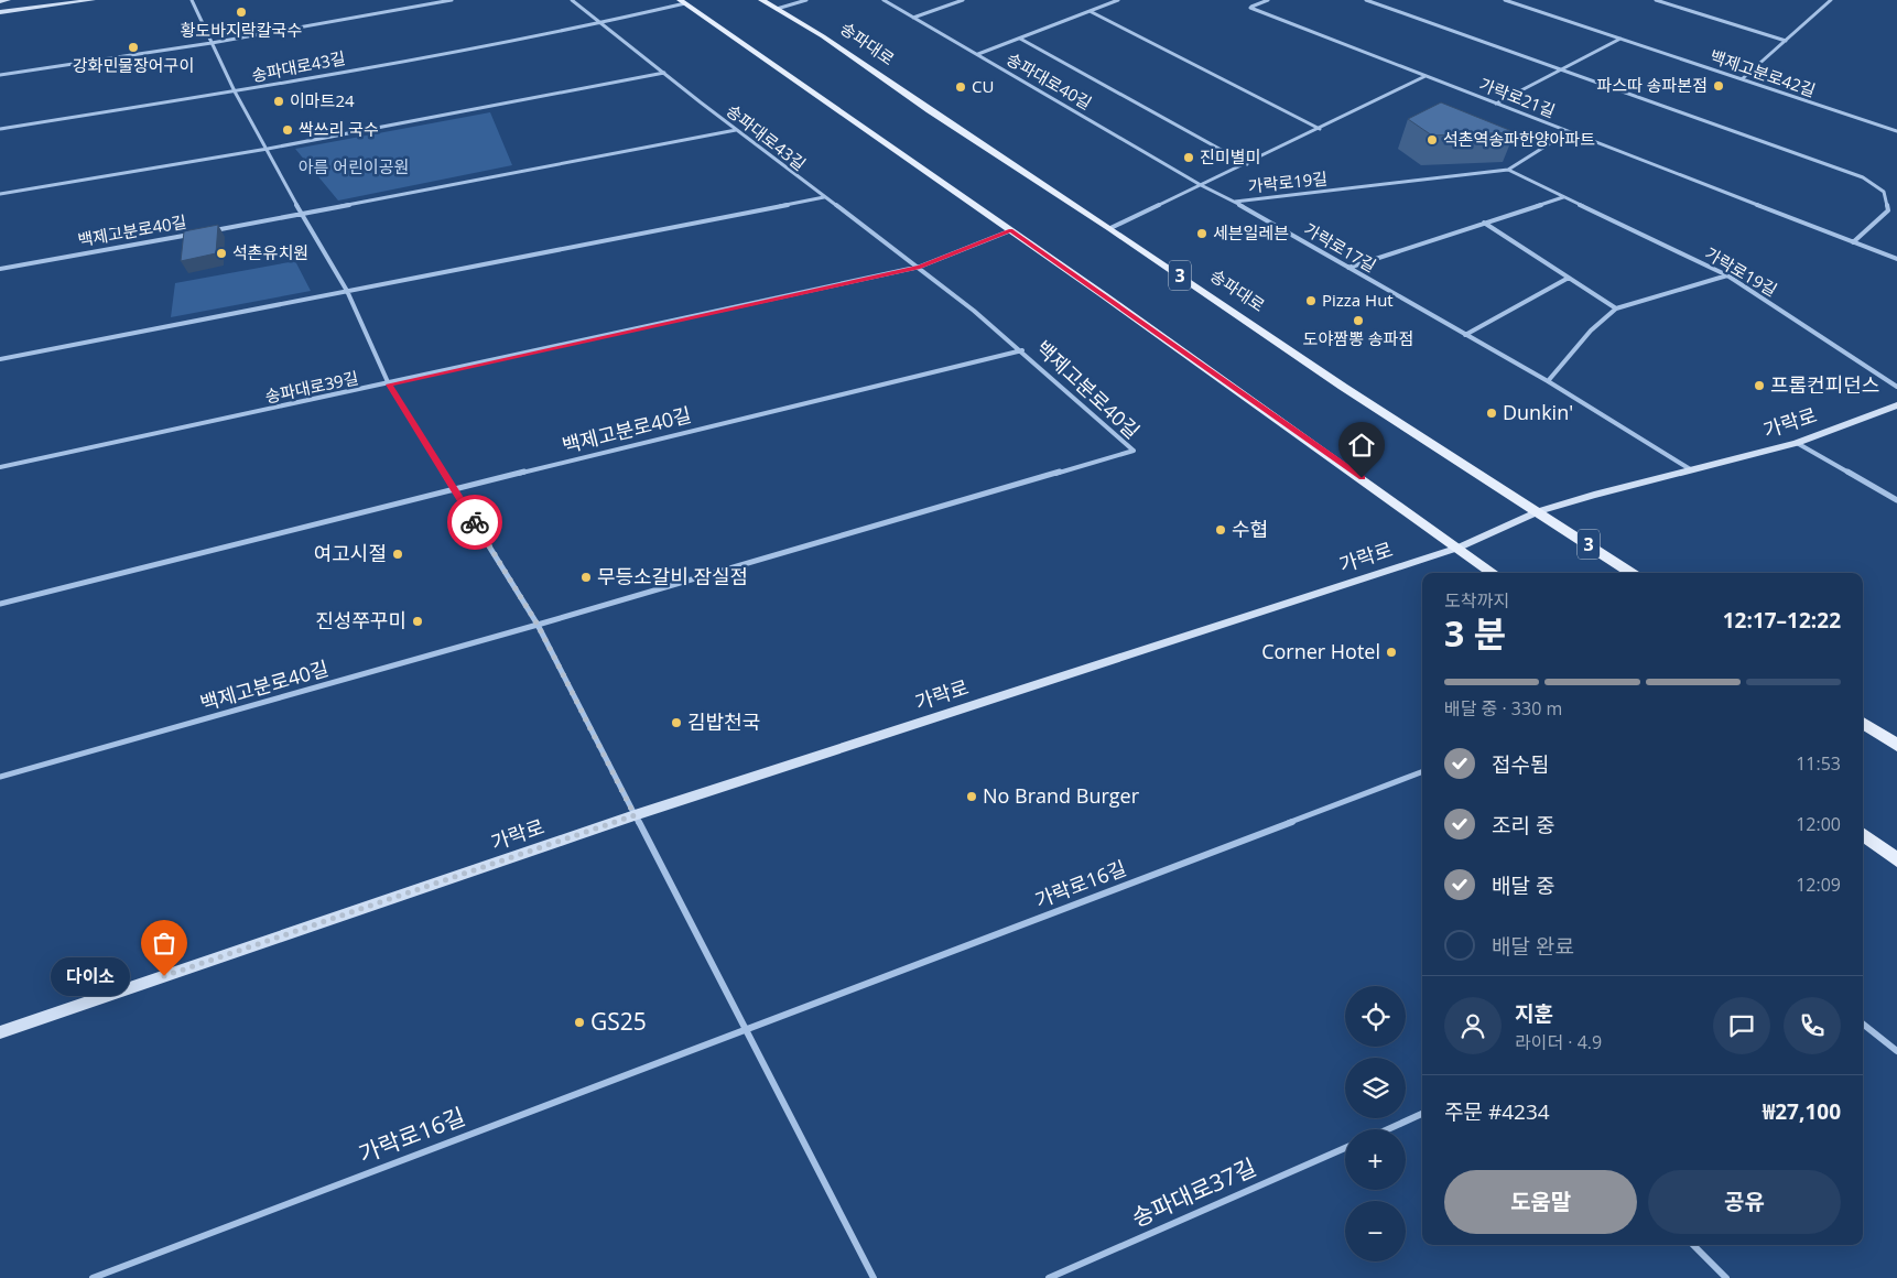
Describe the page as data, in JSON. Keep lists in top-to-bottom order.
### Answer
{
  "streets": {
    "main road": ["송파대로", "3"],
    "street": [
      "송파대로43길",
      "백제고분로42길",
      "송파대로40길",
      "가락로21길",
      "가락로19길",
      "백제고분로40길",
      "가락로17길",
      "송파대로39길",
      "가락로",
      "가락로16길",
      "송파대로37길"
    ]
  },
  "crossings": [
    ["송파대로", "가락로"],
    ["송파대로43길", "백제고분로40길"],
    ["송파대로43길", "송파대로39길"],
    ["송파대로40길", "가락로17길"],
    ["가락로21길", "가락로19길"],
    ["가락로19길", "가락로17길"],
    ["가락로17길", "가락로"]
  ],
  "parks": ["아름 어린이공원"],
  "places": [
    "황도바지락칼국수",
    "강화민물장어구이",
    "파스따 송파본점",
    "CU",
    "이마트24",
    "싹쓰리 국수",
    "석촌역송파한양아파트",
    "진미별미",
    "세븐일레븐",
    "석촌유치원",
    "Pizza Hut",
    "도야짬뽕 송파점",
    "프롬컨피던스",
    "Dunkin'",
    "수협",
    "여고시절",
    "무등소갈비 잠실점",
    "진성쭈꾸미",
    "Corner Hotel",
    "김밥천국",
    "No Brand Burger",
    "다이소",
    "GS25"
  ],
  "page": {
    "heading": ["3 분", "도착까지", "12:17–12:22"],
    "panel": [
      "지훈",
      "라이더 · 4.9",
      "주문 #4234",
      "₩27,100"
    ],
    "bar": "배달 중 · 330 m",
    "list": [
      ["접수됨", "11:53"],
      ["조리 중", "12:00"],
      ["배달 중", "12:09"],
      "배달 완료"
    ],
    "bubble": "다이소",
    "map_buttons": ["+", "−"],
    "buttons": ["도움말", "공유"]
  }
}
